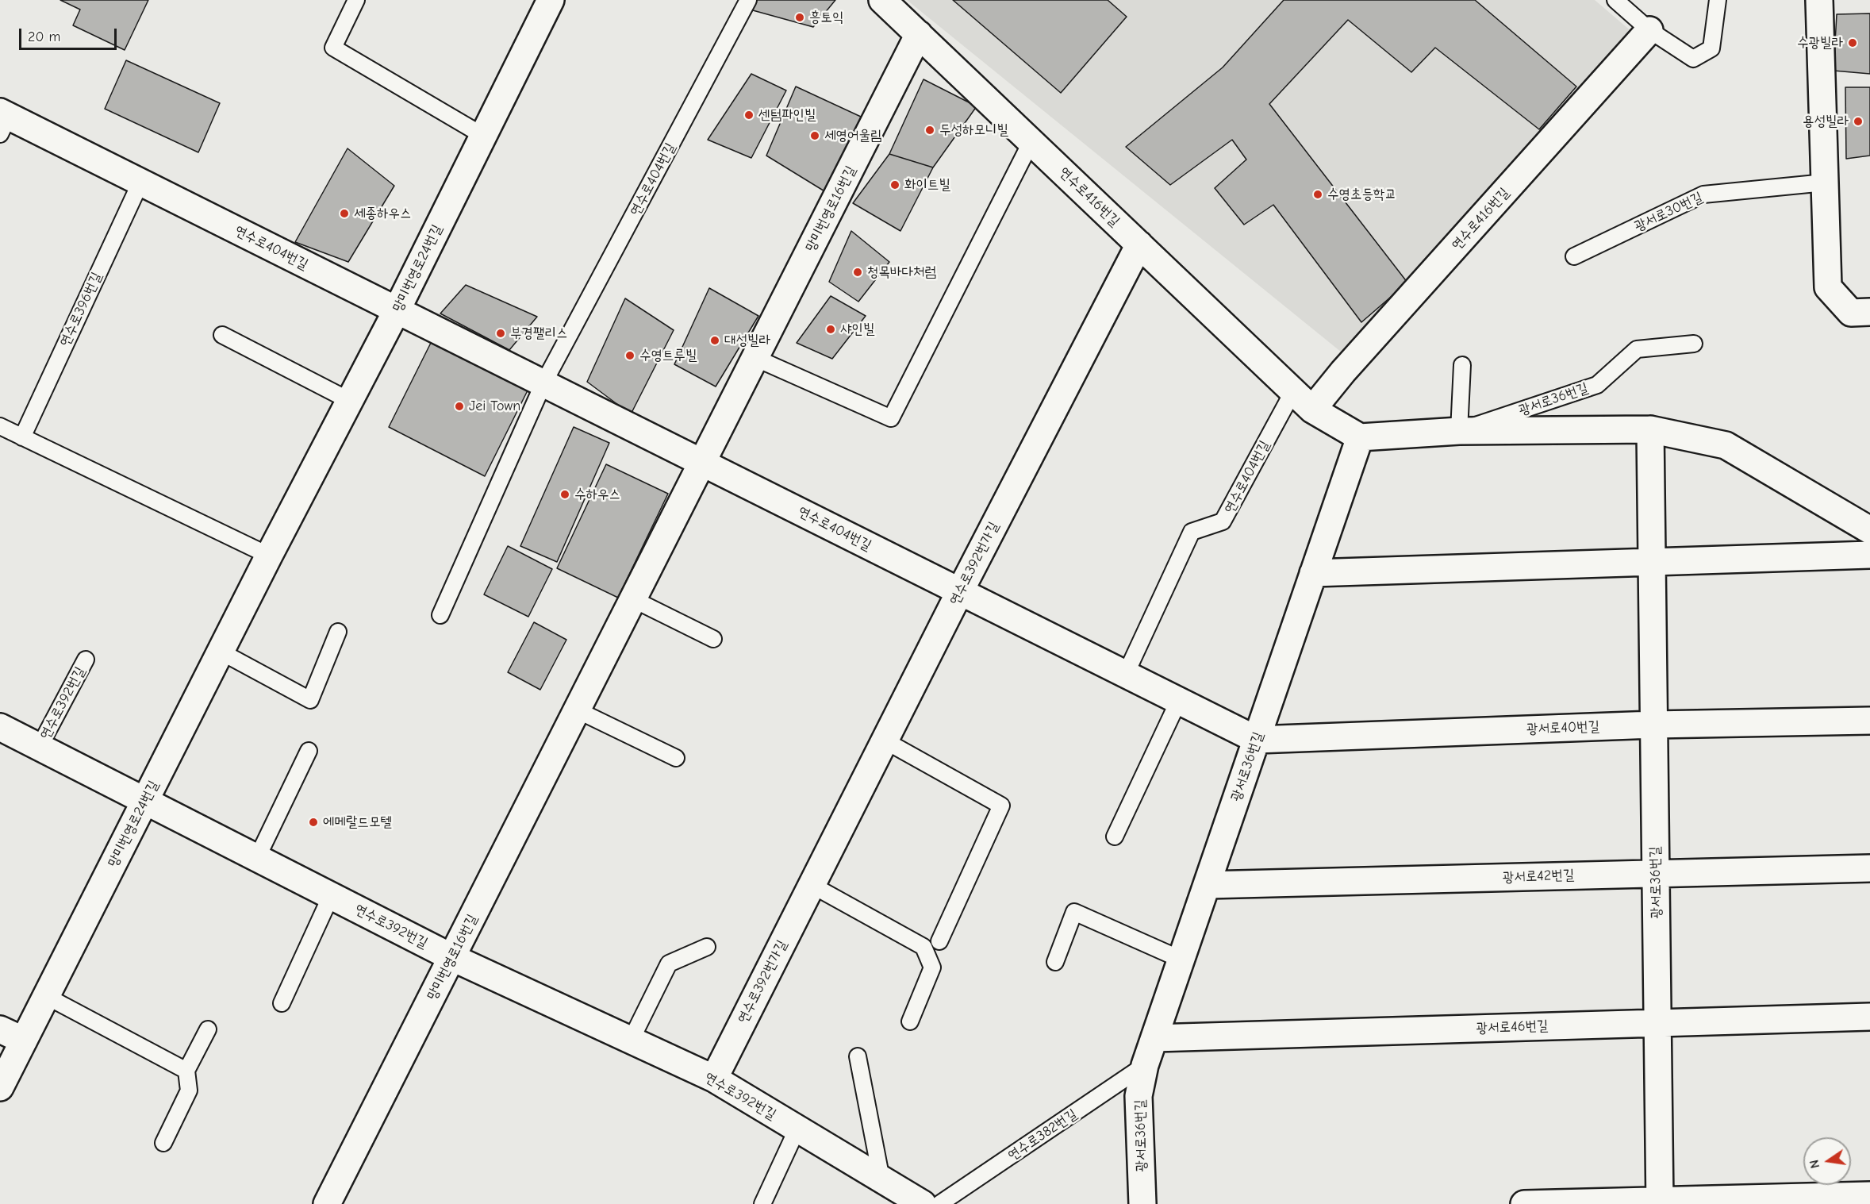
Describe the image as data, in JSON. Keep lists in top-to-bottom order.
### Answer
{
  "streets": {
    "street": [
      "연수로404번길",
      "연수로416번길",
      "망미번영로16번길",
      "망미번영로24번길",
      "광서로36번길",
      "연수로392번가길",
      "연수로392번길",
      "광서로40번길",
      "광서로42번길",
      "광서로46번길"
    ],
    "lane": ["광서로30번길", "연수로396번길", "연수로382번길"]
  },
  "crossings": [
    ["연수로404번길", "연수로416번길"],
    ["연수로404번길", "망미번영로16번길"],
    ["연수로404번길", "망미번영로24번길"],
    ["연수로404번길", "연수로396번길"],
    ["연수로404번길", "광서로36번길"],
    ["연수로404번길", "연수로392번가길"],
    ["연수로404번길", "광서로40번길"],
    ["연수로416번길", "망미번영로16번길"],
    ["연수로416번길", "광서로36번길"],
    ["연수로416번길", "연수로392번가길"],
    ["망미번영로16번길", "연수로392번길"],
    ["망미번영로24번길", "연수로392번길"],
    ["광서로36번길", "광서로40번길"],
    ["광서로36번길", "광서로42번길"],
    ["광서로36번길", "광서로46번길"],
    ["광서로36번길", "연수로382번길"],
    ["연수로392번가길", "연수로392번길"]
  ],
  "places": [
    "흥토익",
    "수광빌라",
    "센텀파인빌",
    "용성빌라",
    "두성하모니빌",
    "세영어울림",
    "화이트빌",
    "수영초등학교",
    "세종하우스",
    "청목바다처럼",
    "샤인빌",
    "부경팰리스",
    "대성빌라",
    "수영트루빌",
    "Jei Town",
    "수하우스",
    "에메랄드모텔"
  ],
  "scale_bar": "20 m",
  "north": "left"
}
